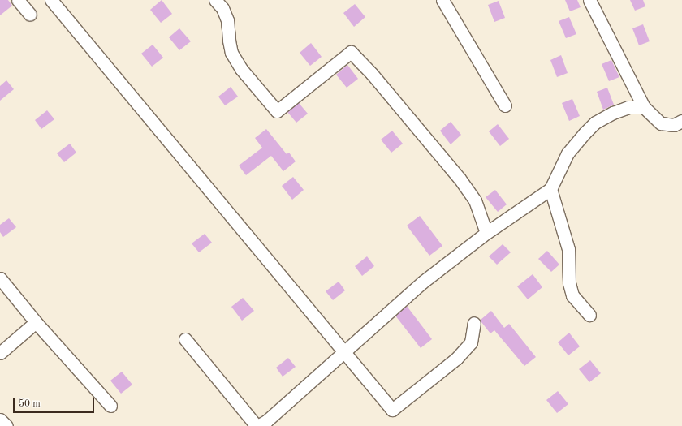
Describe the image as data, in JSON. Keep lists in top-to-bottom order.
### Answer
{
  "scale_bar": "50 m"
}
